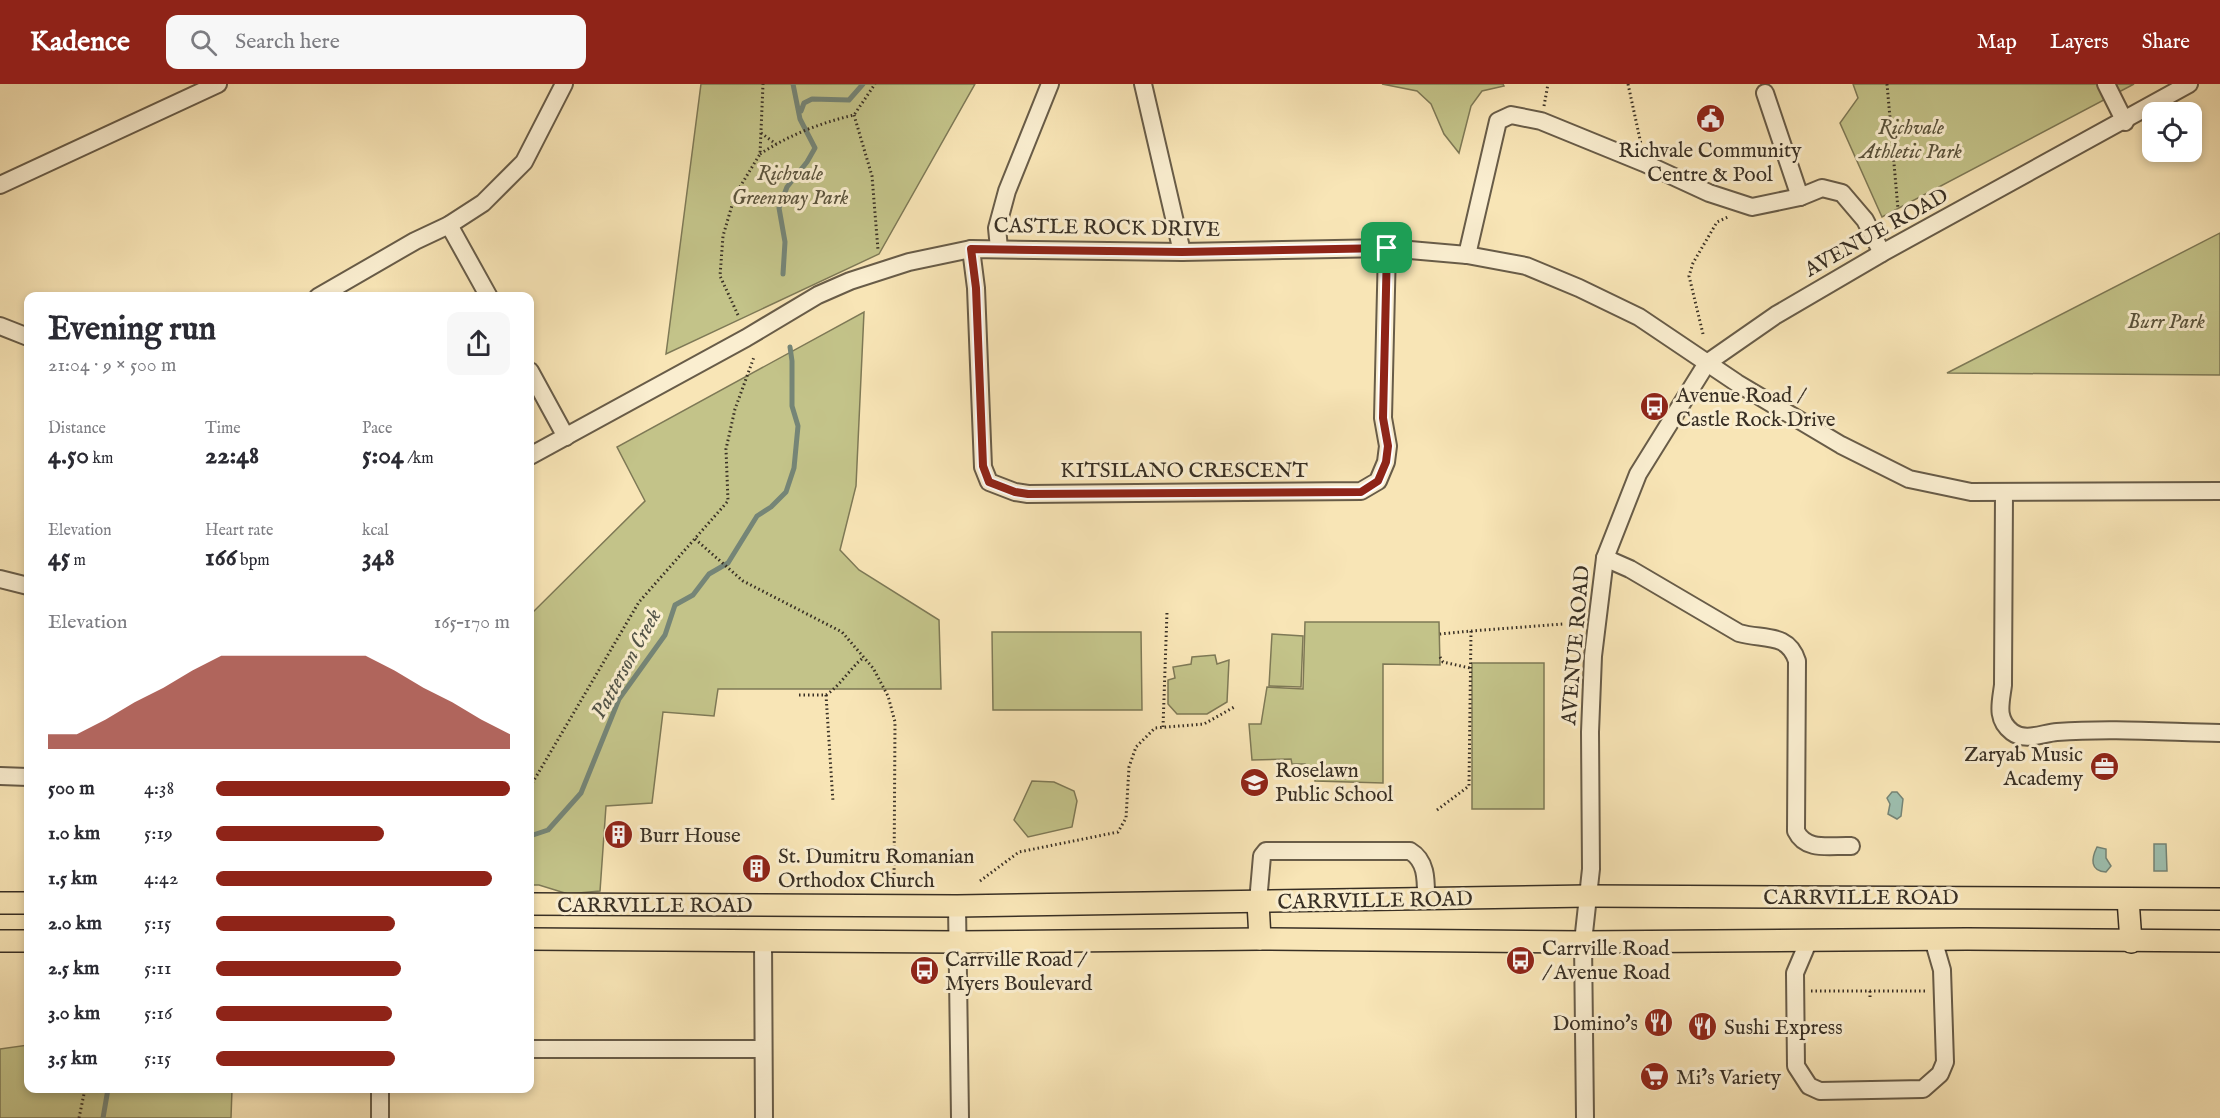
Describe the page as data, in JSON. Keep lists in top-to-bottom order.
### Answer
{
  "streets": {
    "main road": ["CARRVILLE ROAD"],
    "street": ["CASTLE ROCK DRIVE", "AVENUE ROAD", "KITSILANO CRESCENT"]
  },
  "crossings": [
    ["CASTLE ROCK DRIVE", "AVENUE ROAD"],
    ["CASTLE ROCK DRIVE", "KITSILANO CRESCENT"],
    ["AVENUE ROAD", "CARRVILLE ROAD"]
  ],
  "water": ["Patterson Creek"],
  "parks": ["Richvale Athletic Park", "Richvale Greenway Park", "Burr Park"],
  "places": {
    "public building": ["Richvale Community Centre & Pool"],
    "bus stop": ["Avenue Road / Castle Rock Drive", "Carrville Road / Avenue Road", "Carrville Road / Myers Boulevard"],
    "office": ["Zaryab Music Academy"],
    "school or university": ["Roselawn Public School"],
    "building": ["Burr House", "St. Dumitru Romanian Orthodox Church"],
    "restaurant": ["Domino's", "Sushi Express"],
    "supermarket": ["Mi’s Variety"]
  },
  "page": {
    "header": "Kadence",
    "search": "Search here",
    "nav": ["Map", "Layers", "Share"],
    "heading": ["Evening run", "21:04 · 9 × 500 m"],
    "stats": [
      ["Distance", "4.50 km"],
      ["Time", "22:48"],
      ["Pace", "5:04 /km"],
      ["Elevation", "45 m"],
      ["Heart rate", "166 bpm"],
      ["kcal", "348"]
    ],
    "chart": ["Elevation", "165–170 m"],
    "list": [
      {
        "name": "500 m",
        "note": "4:38"
      },
      {
        "name": "1.0 km",
        "note": "5:19"
      },
      {
        "name": "1.5 km",
        "note": "4:42"
      },
      {
        "name": "2.0 km",
        "note": "5:15"
      },
      {
        "name": "2.5 km",
        "note": "5:11"
      },
      {
        "name": "3.0 km",
        "note": "5:16"
      },
      {
        "name": "3.5 km",
        "note": "5:15"
      }
    ]
  }
}
